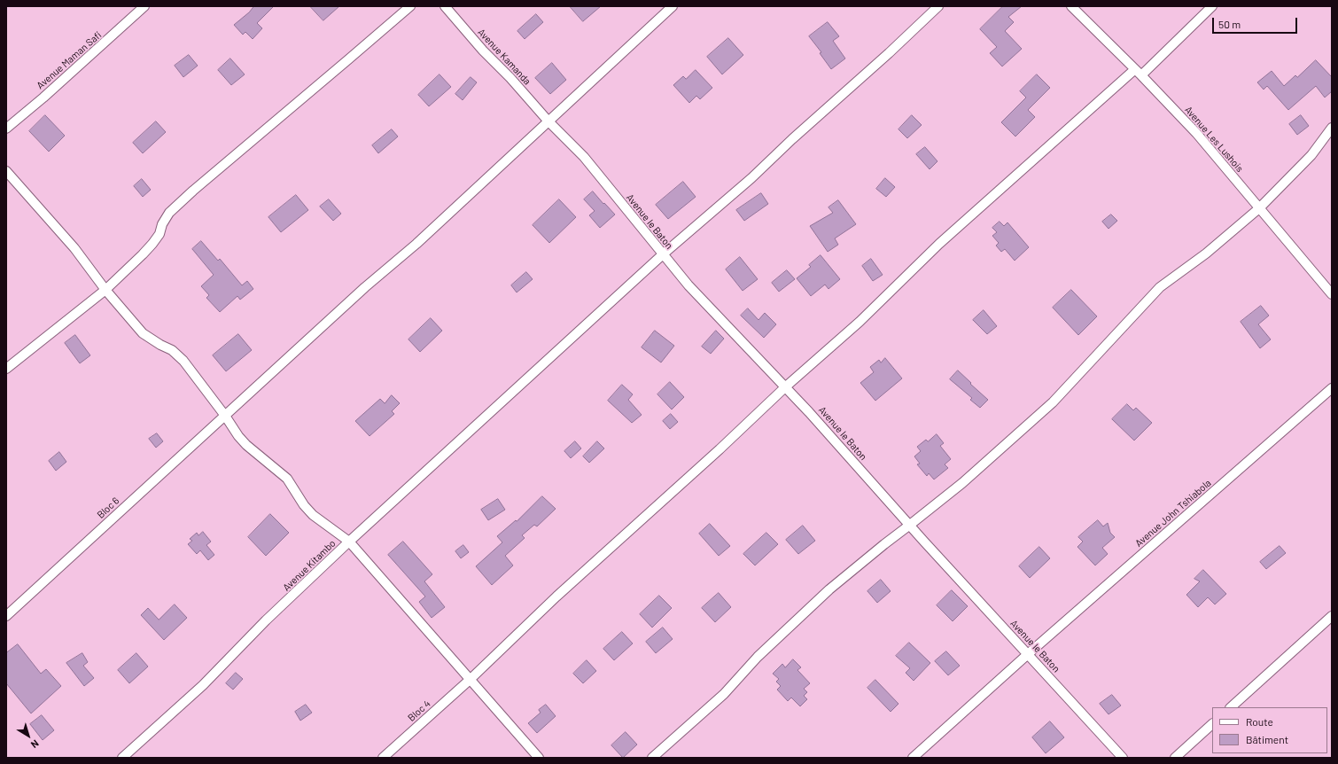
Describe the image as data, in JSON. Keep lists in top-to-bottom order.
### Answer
{
  "streets": {
    "street": [
      "Avenue Kamanda",
      "Avenue Maman Safi",
      "Avenue Les Lushois",
      "Avenue le Baton",
      "Bloc 6",
      "Avenue John Tshiabola",
      "Avenue Kitambo",
      "Bloc 4"
    ]
  },
  "crossings": [
    ["Avenue Kamanda", "Avenue le Baton"],
    ["Avenue Kamanda", "Bloc 6"],
    ["Avenue Les Lushois", "Bloc 4"],
    ["Avenue le Baton", "Bloc 6"],
    ["Avenue le Baton", "Avenue John Tshiabola"],
    ["Avenue le Baton", "Bloc 4"],
    ["Avenue Kitambo", "Bloc 4"]
  ],
  "legend": ["Route", "Bâtiment"],
  "scale_bar": "50 m",
  "north": "bottom right"
}
